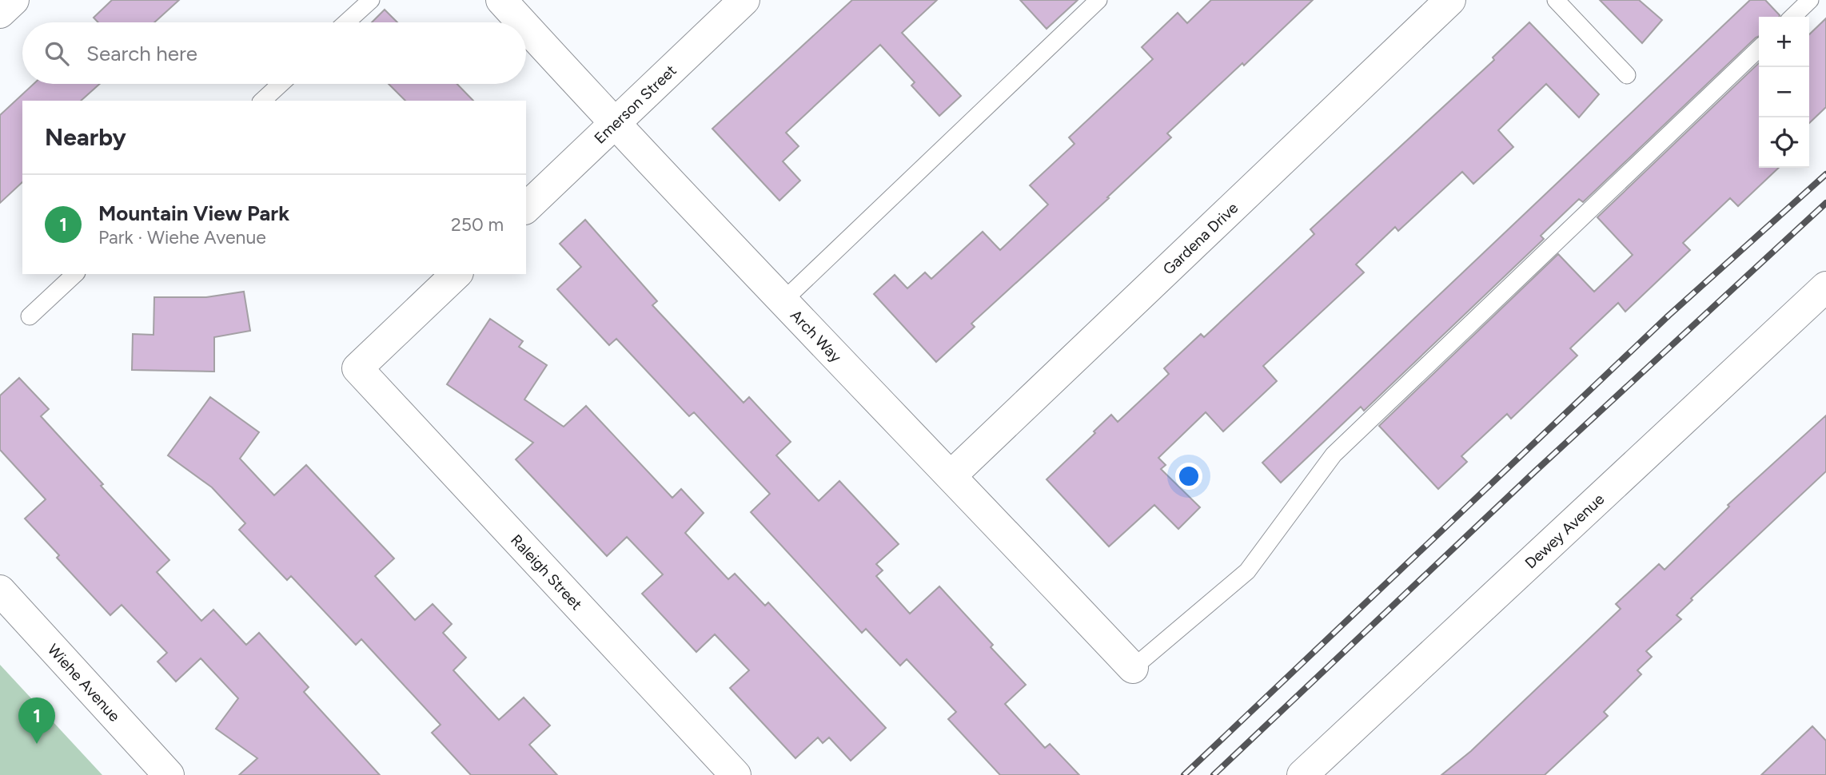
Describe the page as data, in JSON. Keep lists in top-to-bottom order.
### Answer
{
  "streets": {
    "street": [
      "Emerson Street",
      "Gardena Drive",
      "Arch Way",
      "Dewey Avenue",
      "Raleigh Street",
      "Wiehe Avenue"
    ]
  },
  "crossings": [
    ["Emerson Street", "Arch Way"],
    ["Gardena Drive", "Arch Way"]
  ],
  "page": {
    "map_buttons": ["+", "−"],
    "search": "Search here",
    "heading": "Nearby",
    "list": [
      {
        "mark": "1",
        "name": "Mountain View Park",
        "note": "Park · Wiehe Avenue",
        "value": "250 m"
      }
    ],
    "pins": "1"
  }
}
